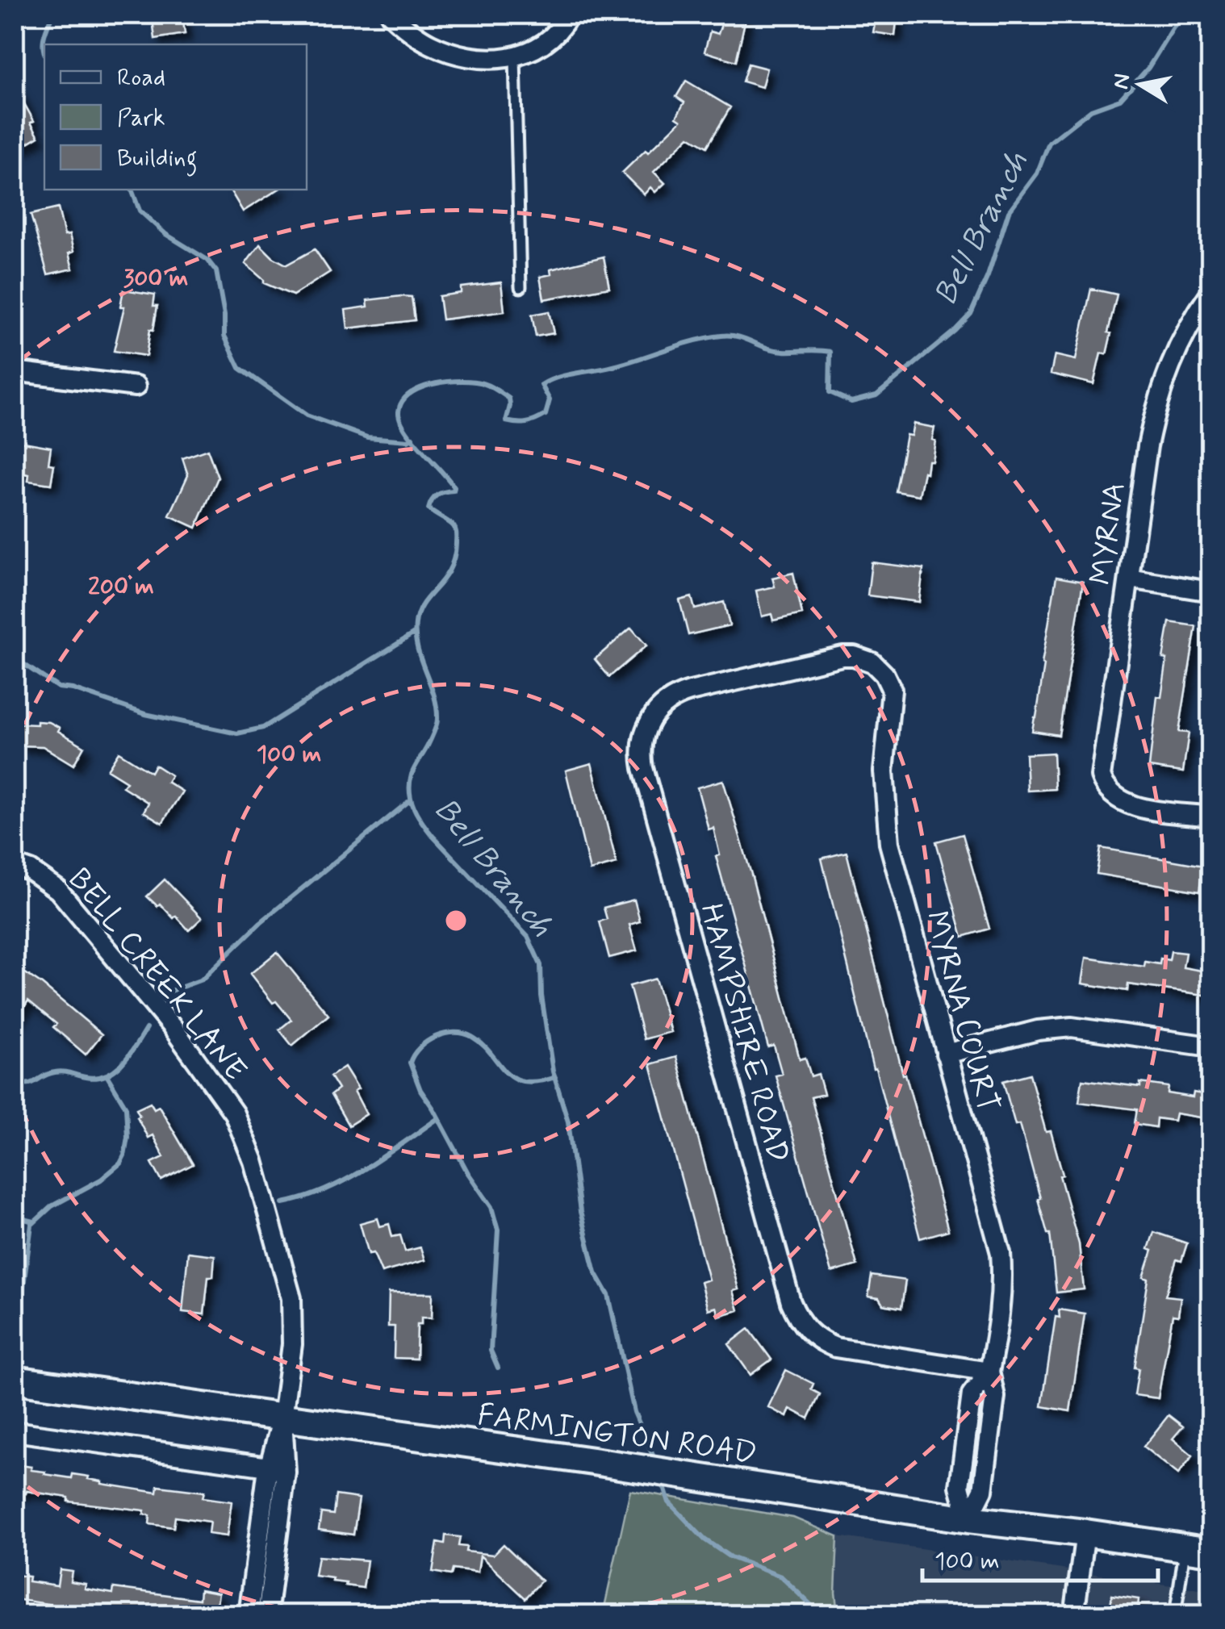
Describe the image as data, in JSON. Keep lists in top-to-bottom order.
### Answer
{
  "streets": {
    "main road": ["FARMINGTON ROAD"],
    "street": [
      "MYRNA",
      "BELL CREEK LANE",
      "MYRNA COURT",
      "HAMPSHIRE ROAD"
    ]
  },
  "crossings": [
    ["BELL CREEK LANE", "FARMINGTON ROAD"],
    ["MYRNA COURT", "HAMPSHIRE ROAD"],
    ["MYRNA COURT", "FARMINGTON ROAD"]
  ],
  "water": ["Bell Branch"],
  "legend": ["Road", "Park", "Building"],
  "scale_bar": "100 m",
  "north": "left",
  "rings": ["300 m", "200 m", "100 m"]
}
